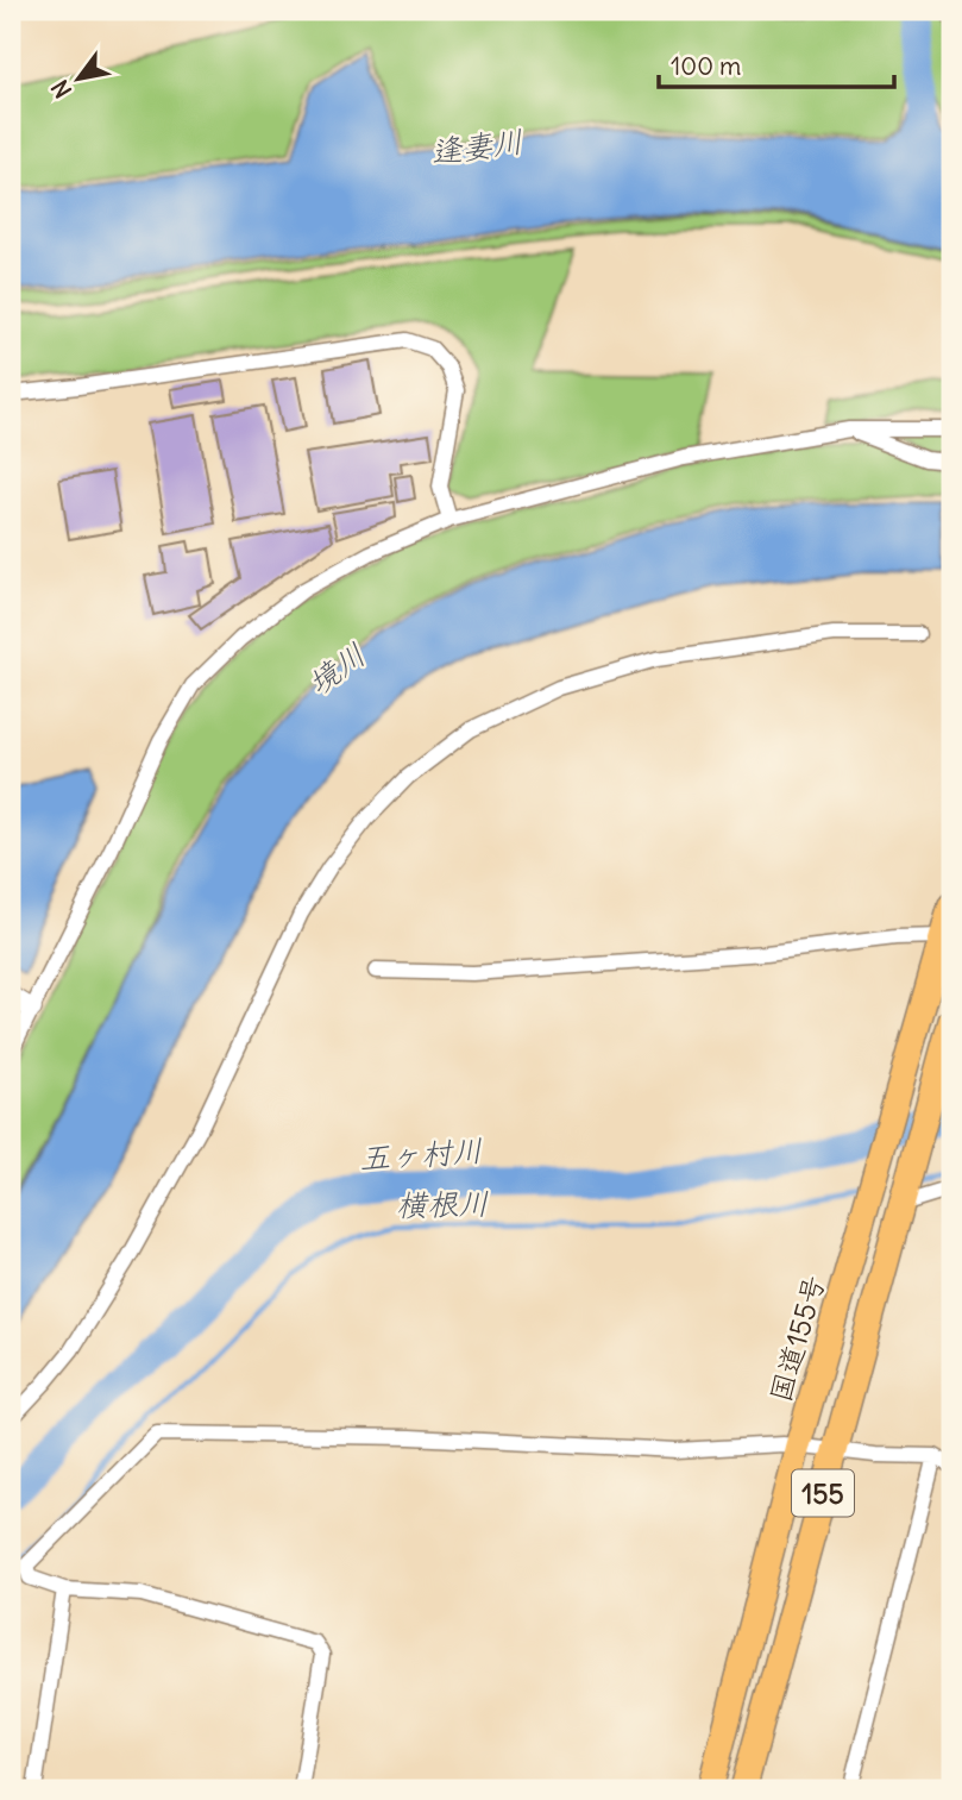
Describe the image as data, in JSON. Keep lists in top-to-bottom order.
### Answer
{
  "streets": {
    "highway": ["国道155号", "155"]
  },
  "water": [
    "逢妻川",
    "境川",
    "五ヶ村川",
    "横根川"
  ],
  "scale_bar": "100 m",
  "north": "bottom left"
}
